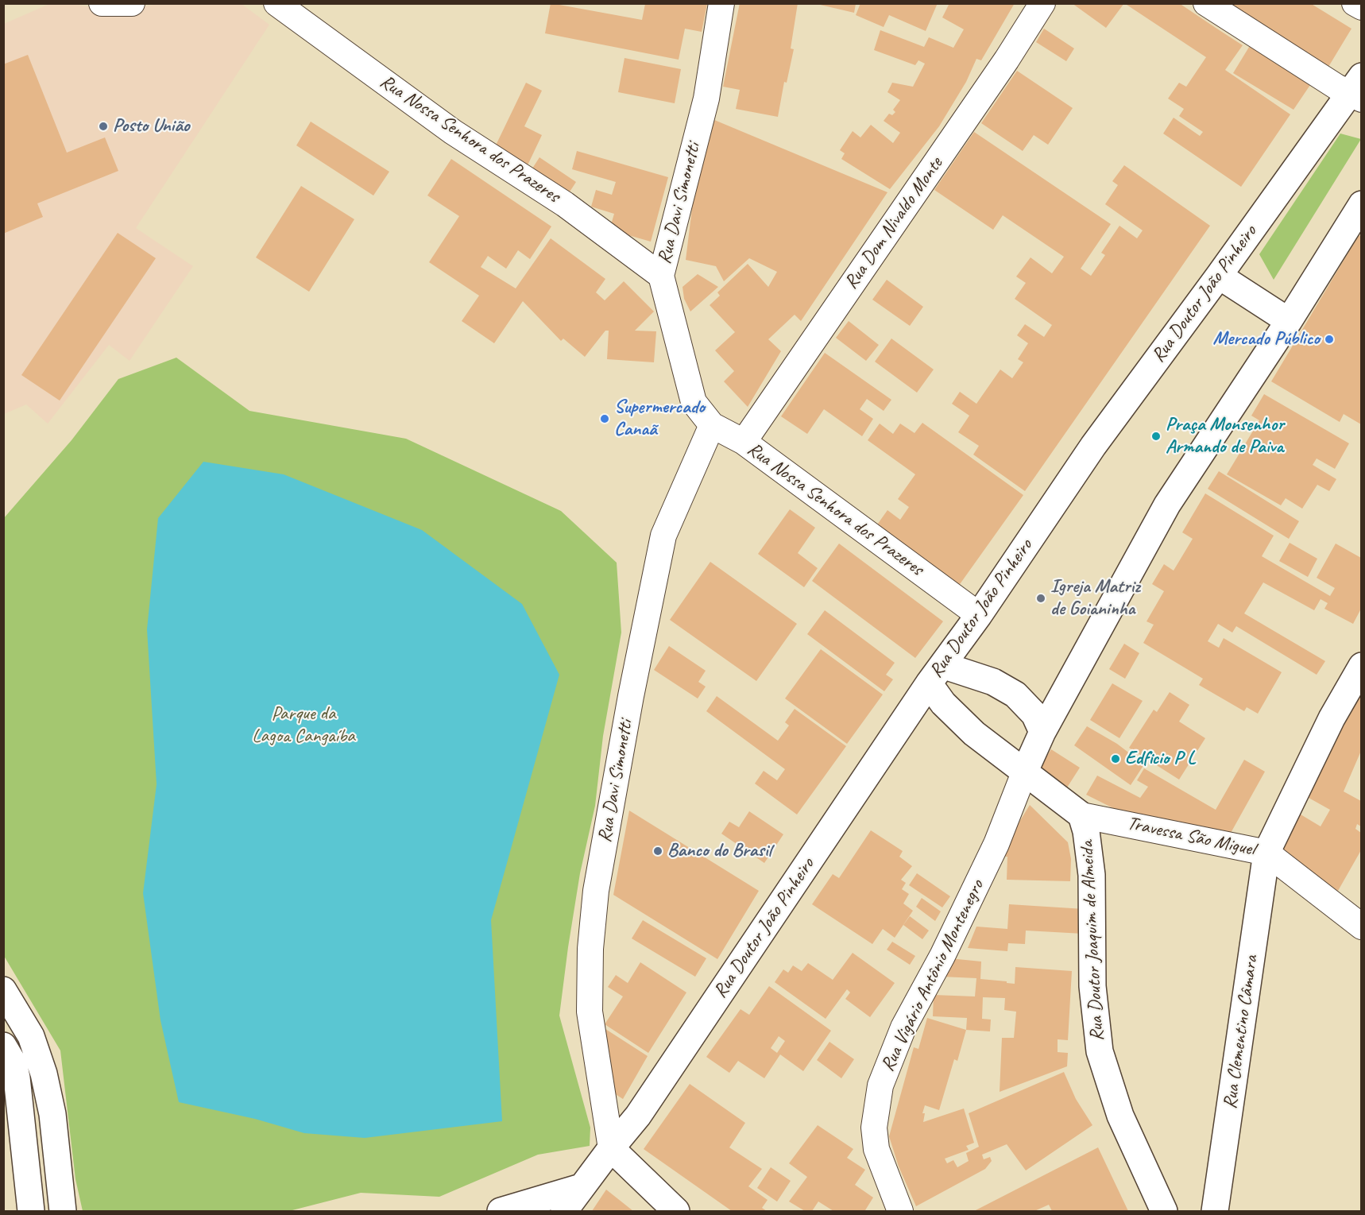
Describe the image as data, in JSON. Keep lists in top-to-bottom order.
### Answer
{
  "streets": {
    "street": [
      "Rua Nossa Senhora dos Prazeres",
      "Rua Davi Simonetti",
      "Rua Dom Nivaldo Monte",
      "Rua Doutor João Pinheiro",
      "Travessa São Miguel",
      "Rua Doutor Joaquim de Almeida",
      "Rua Vigário Antônio Montenegro",
      "Rua Clementino Câmara"
    ]
  },
  "crossings": [
    ["Rua Nossa Senhora dos Prazeres", "Rua Davi Simonetti"],
    ["Rua Nossa Senhora dos Prazeres", "Rua Dom Nivaldo Monte"],
    ["Rua Nossa Senhora dos Prazeres", "Rua Doutor João Pinheiro"],
    ["Rua Davi Simonetti", "Rua Doutor João Pinheiro"],
    ["Rua Doutor João Pinheiro", "Rua Doutor Joaquim de Almeida"],
    ["Travessa São Miguel", "Rua Doutor Joaquim de Almeida"],
    ["Travessa São Miguel", "Rua Clementino Câmara"],
    ["Rua Doutor Joaquim de Almeida", "Rua Vigário Antônio Montenegro"]
  ],
  "parks": ["Parque da Lagoa Cangaíba"],
  "places": [
    "Posto União",
    "Mercado Público",
    "Supermercado Canaã",
    "Praça Monsenhor Armando de Paiva",
    "Igreja Matriz de Goianinha",
    "Edficio P L",
    "Banco do Brasil"
  ]
}
